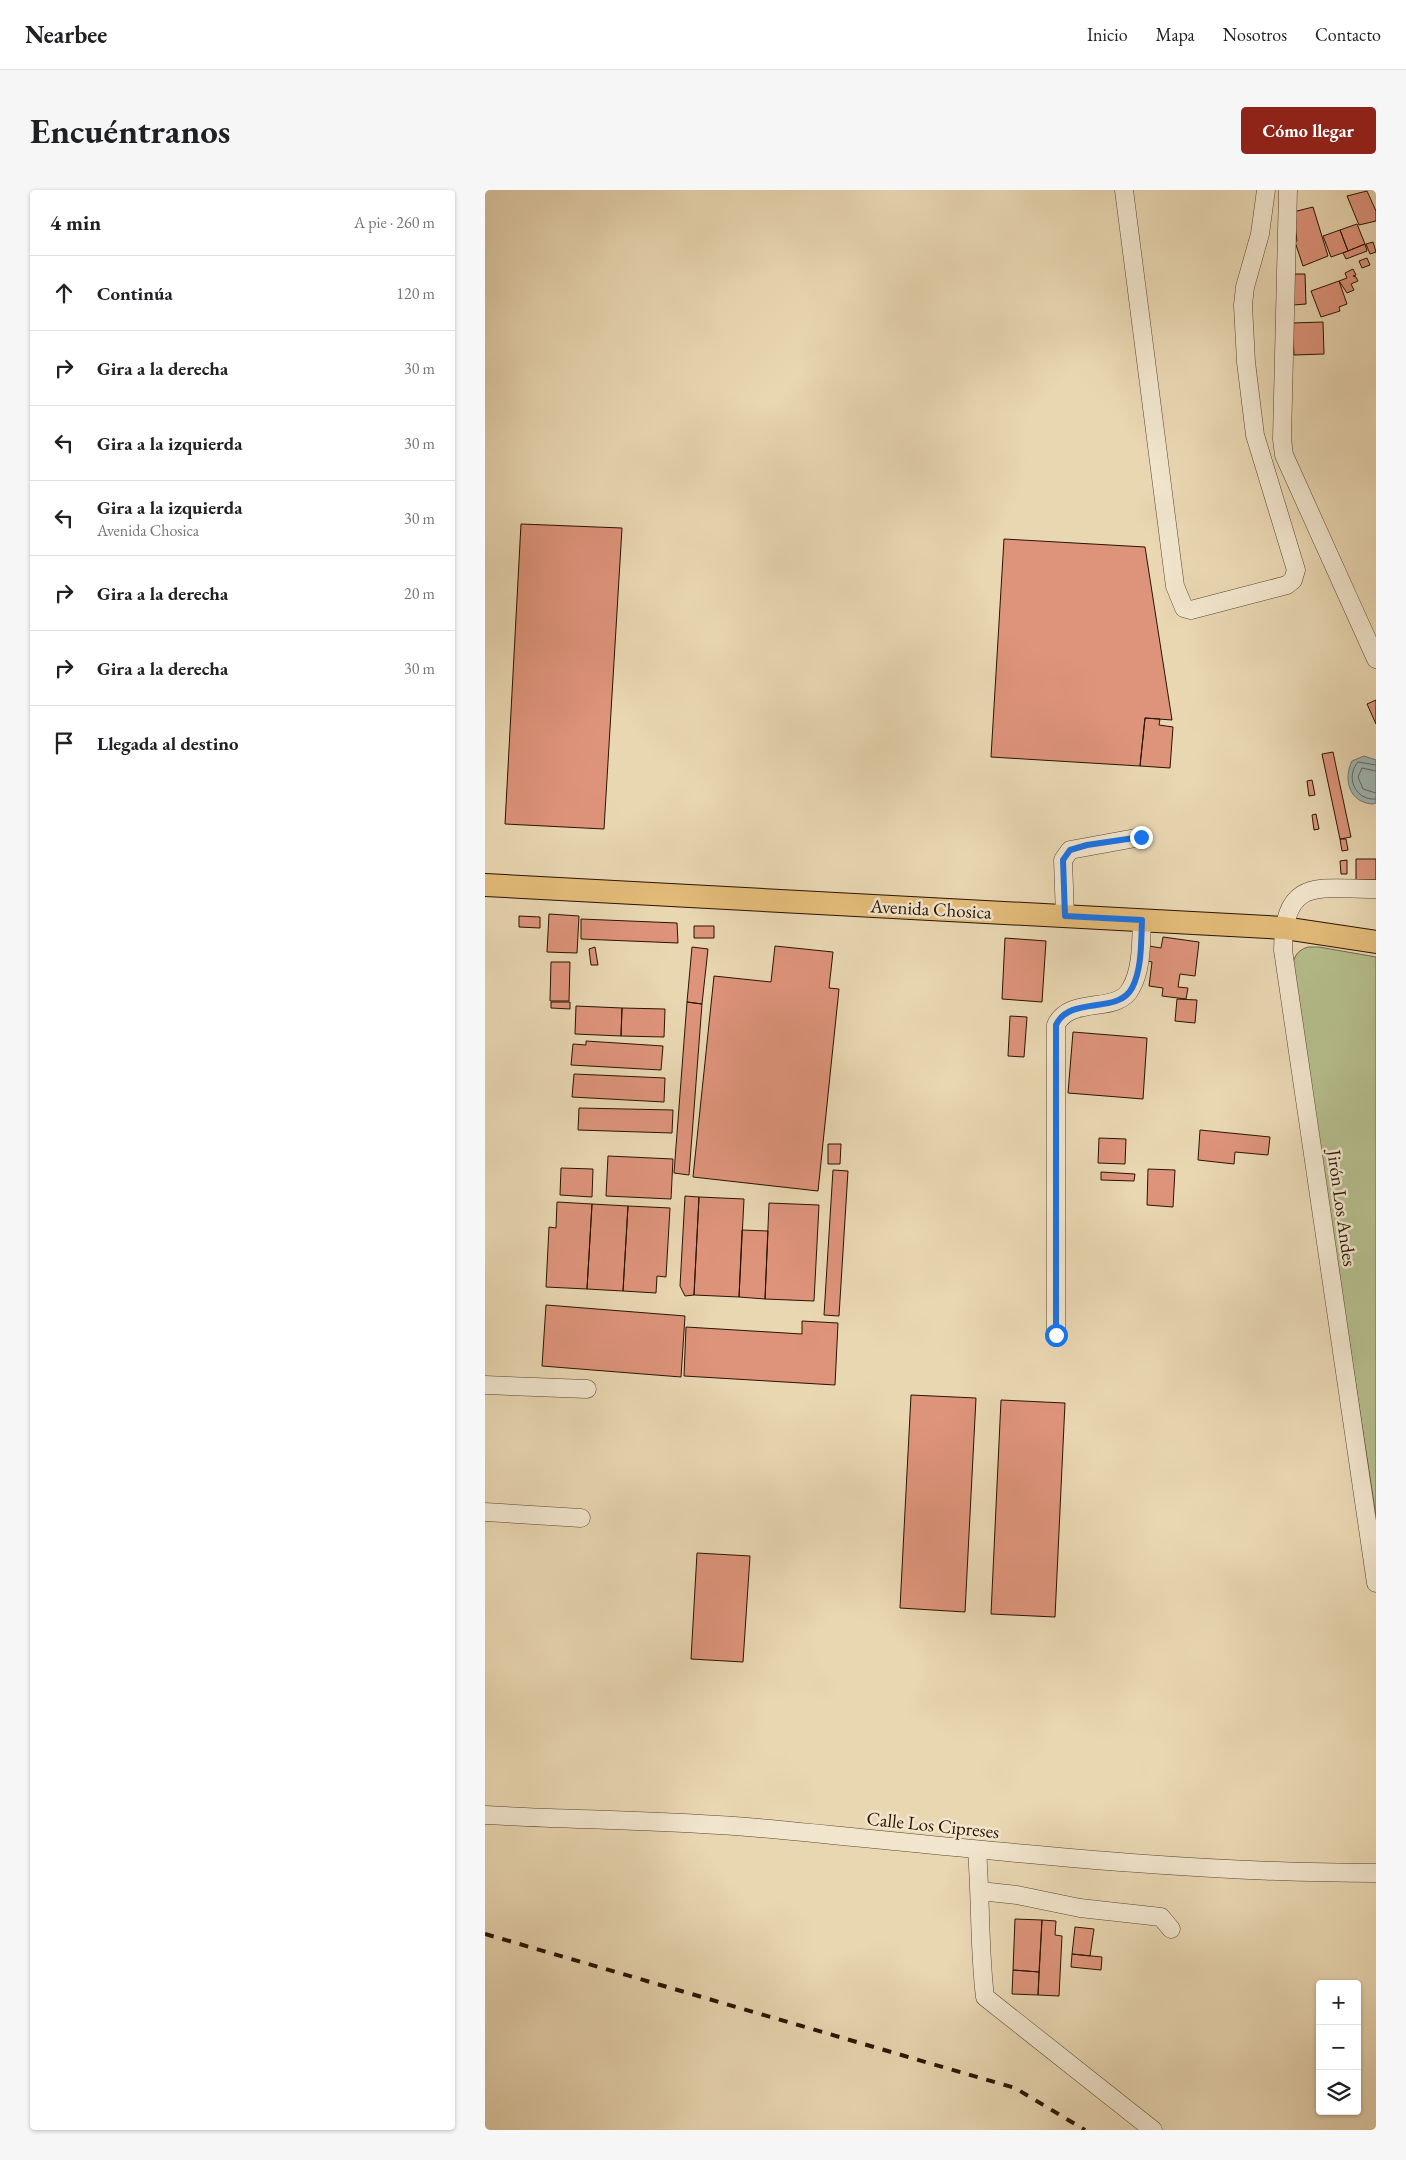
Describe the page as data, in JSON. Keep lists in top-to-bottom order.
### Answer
{
  "streets": {
    "main road": ["Avenida Chosica"],
    "street": ["Jirón Los Andes", "Calle Los Cipreses"]
  },
  "crossings": [
    ["Avenida Chosica", "Jirón Los Andes"]
  ],
  "page": {
    "header": "Nearbee",
    "nav": [
      "Inicio",
      "Mapa",
      "Nosotros",
      "Contacto"
    ],
    "buttons": "Cómo llegar",
    "title": "Encuéntranos",
    "heading": ["4 min", "A pie · 260 m"],
    "list": [
      ["Continúa", "120 m"],
      ["Gira a la derecha", "30 m"],
      ["Gira a la izquierda", "30 m"],
      ["Gira a la izquierda", "Avenida Chosica", "30 m"],
      ["Gira a la derecha", "20 m"],
      ["Gira a la derecha", "30 m"],
      "Llegada al destino"
    ],
    "map_buttons": ["+", "−"]
  }
}
